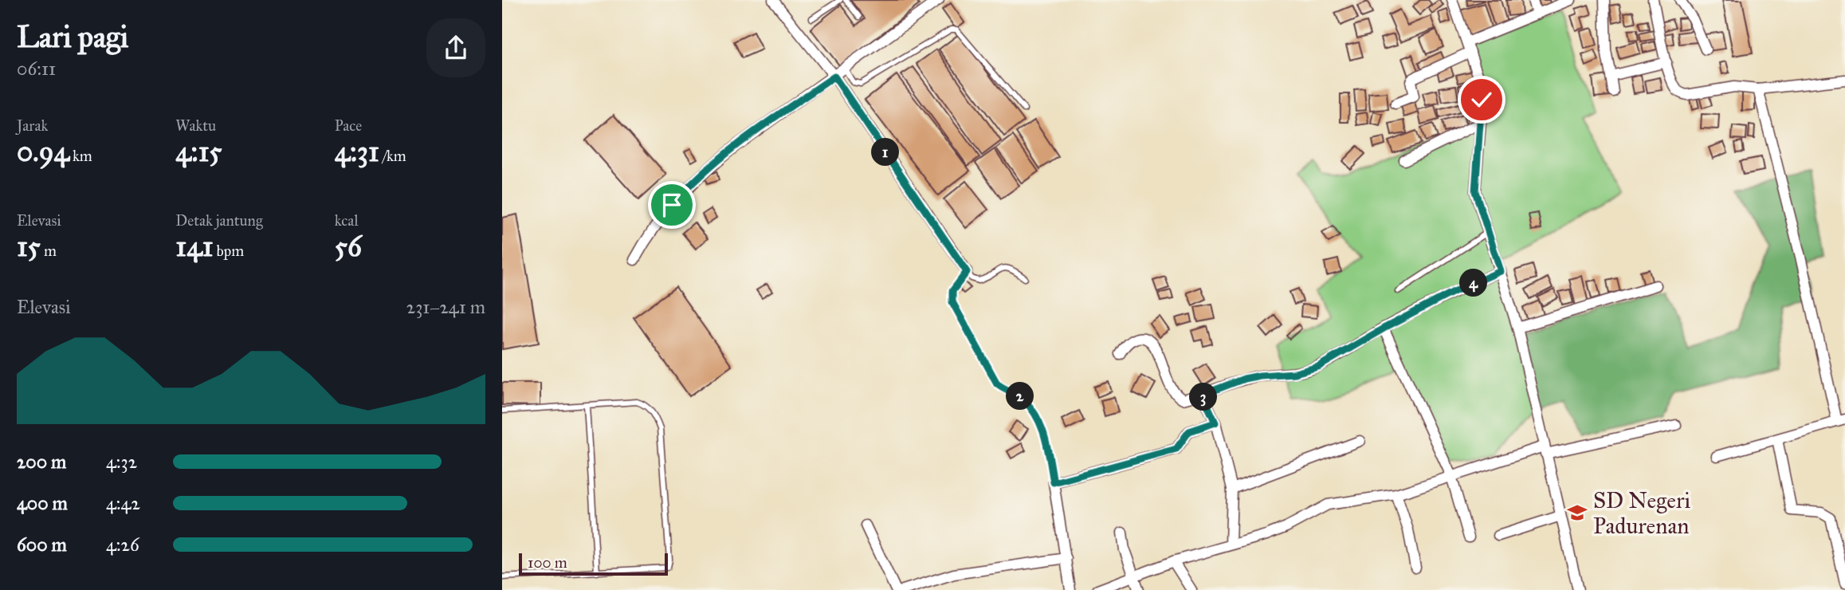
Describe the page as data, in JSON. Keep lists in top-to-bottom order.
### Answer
{
  "places": {
    "school or university": ["SD Negeri Padurenan"]
  },
  "scale_bar": "100 m",
  "page": {
    "heading": ["Lari pagi", "06:11"],
    "stats": [
      ["Jarak", "0.94 km"],
      ["Waktu", "4:15"],
      ["Pace", "4:31 /km"],
      ["Elevasi", "15 m"],
      ["Detak jantung", "141 bpm"],
      ["kcal", "56"]
    ],
    "pins": [
      "1",
      "4",
      "2",
      "3"
    ],
    "chart": ["Elevasi", "231–241 m"],
    "list": [
      {
        "name": "200 m",
        "note": "4:32"
      },
      {
        "name": "400 m",
        "note": "4:42"
      },
      {
        "name": "600 m",
        "note": "4:26"
      }
    ],
    "scale": "100 m"
  }
}
